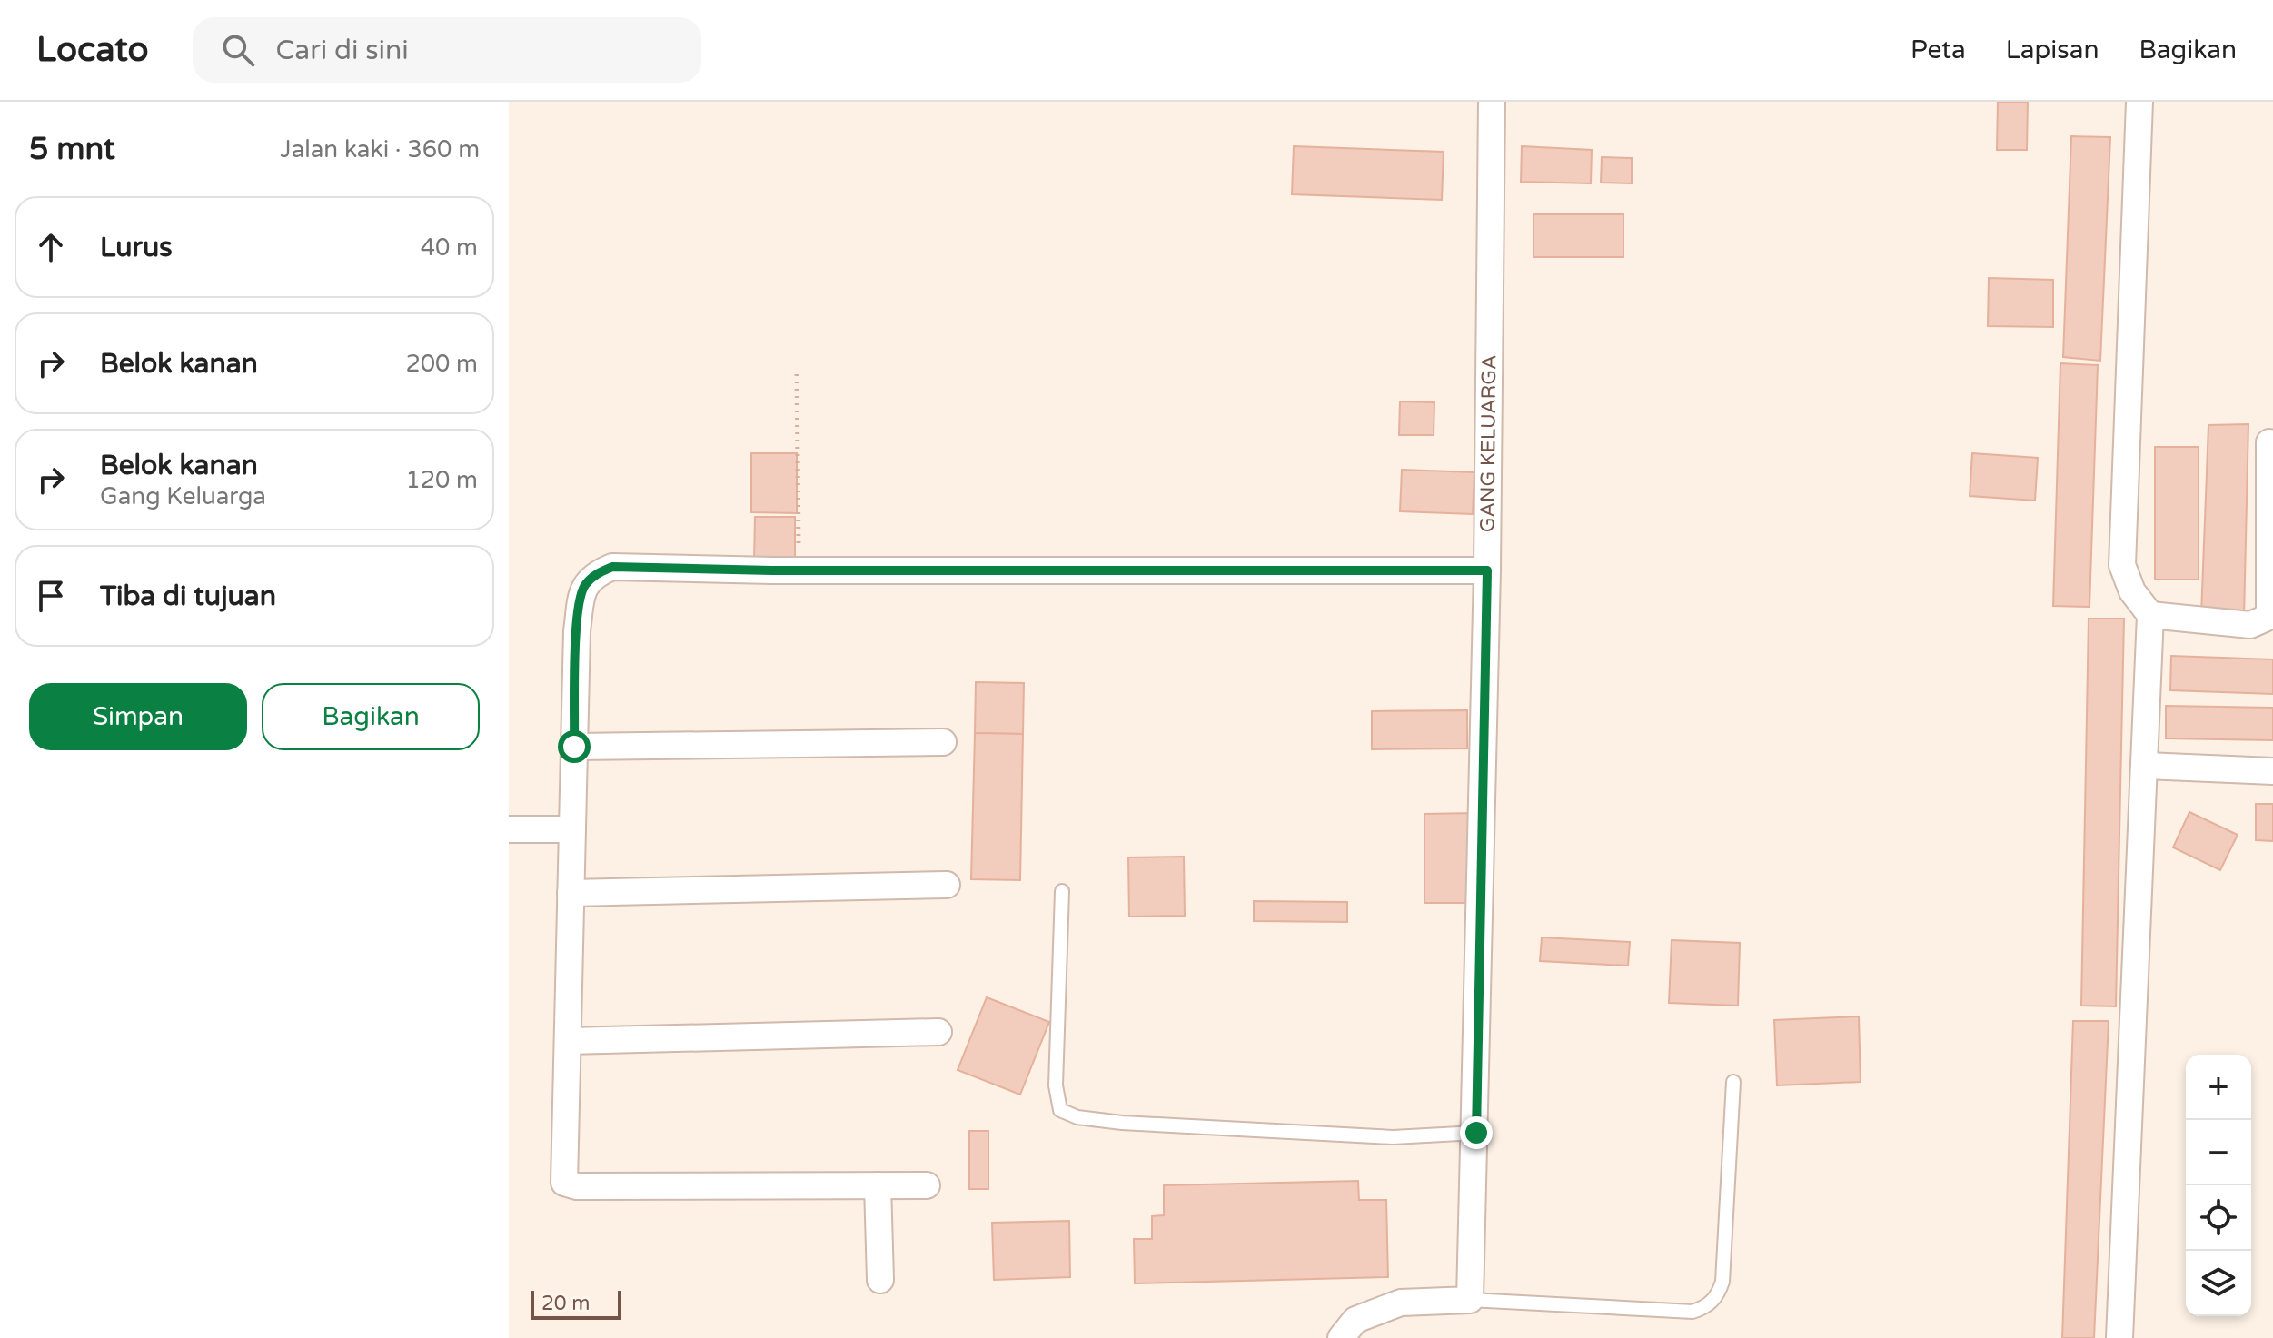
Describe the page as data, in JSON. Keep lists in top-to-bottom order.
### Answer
{
  "streets": {
    "street": ["GANG KELUARGA"]
  },
  "scale_bar": "20 m",
  "page": {
    "header": "Locato",
    "search": "Cari di sini",
    "nav": ["Peta", "Lapisan", "Bagikan"],
    "heading": ["5 mnt", "Jalan kaki · 360 m"],
    "list": [
      ["Lurus", "40 m"],
      ["Belok kanan", "200 m"],
      ["Belok kanan", "Gang Keluarga", "120 m"],
      "Tiba di tujuan"
    ],
    "buttons": ["Simpan", "Bagikan"],
    "map_buttons": ["+", "−"],
    "scale": "20 m"
  }
}
